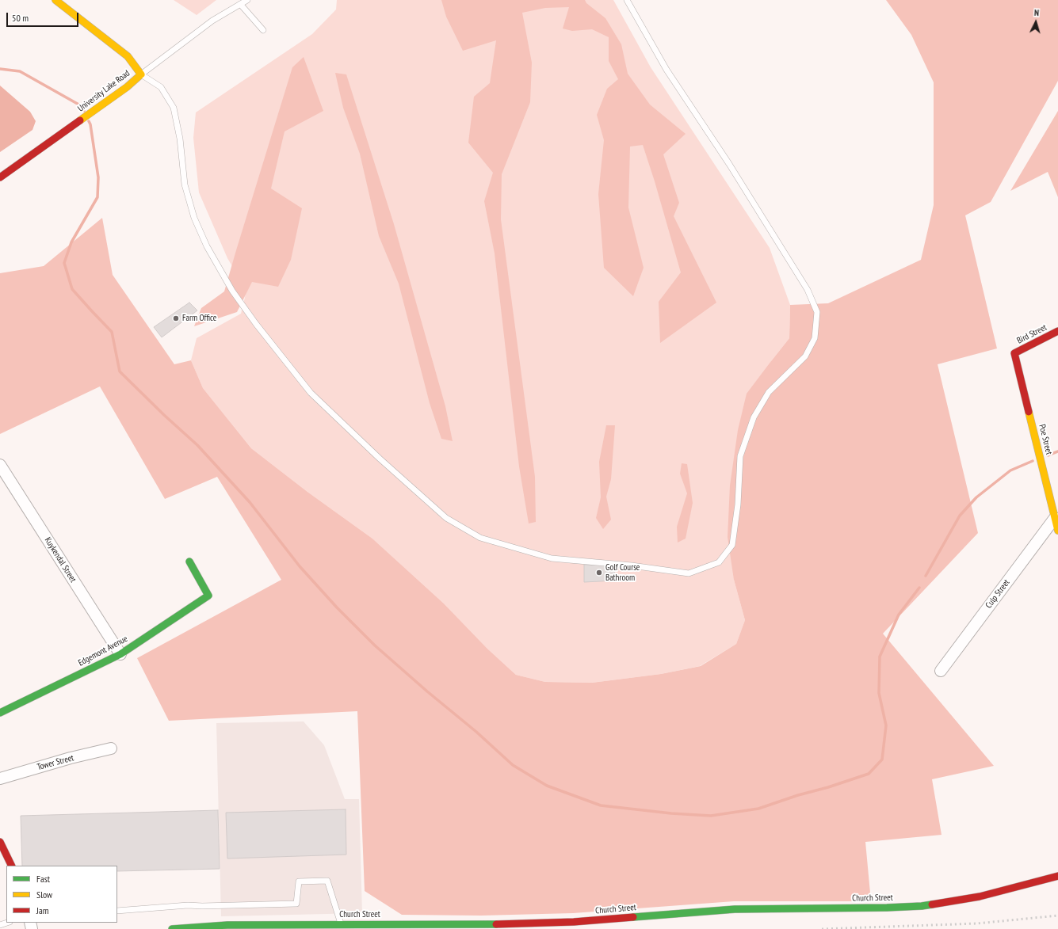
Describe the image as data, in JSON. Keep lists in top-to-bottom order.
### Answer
{
  "streets": {
    "street": [
      "University Lake Road",
      "Bird Street",
      "Poe Street",
      "Kuykendal Street",
      "Culp Street",
      "Edgemont Avenue",
      "Tower Street",
      "Church Street"
    ]
  },
  "crossings": [
    ["Bird Street", "Poe Street"],
    ["Poe Street", "Culp Street"],
    ["Kuykendal Street", "Edgemont Avenue"]
  ],
  "places": ["Farm Office", "Golf Course Bathroom"],
  "legend": ["Fast", "Slow", "Jam"],
  "scale_bar": "50 m",
  "north": "top"
}
